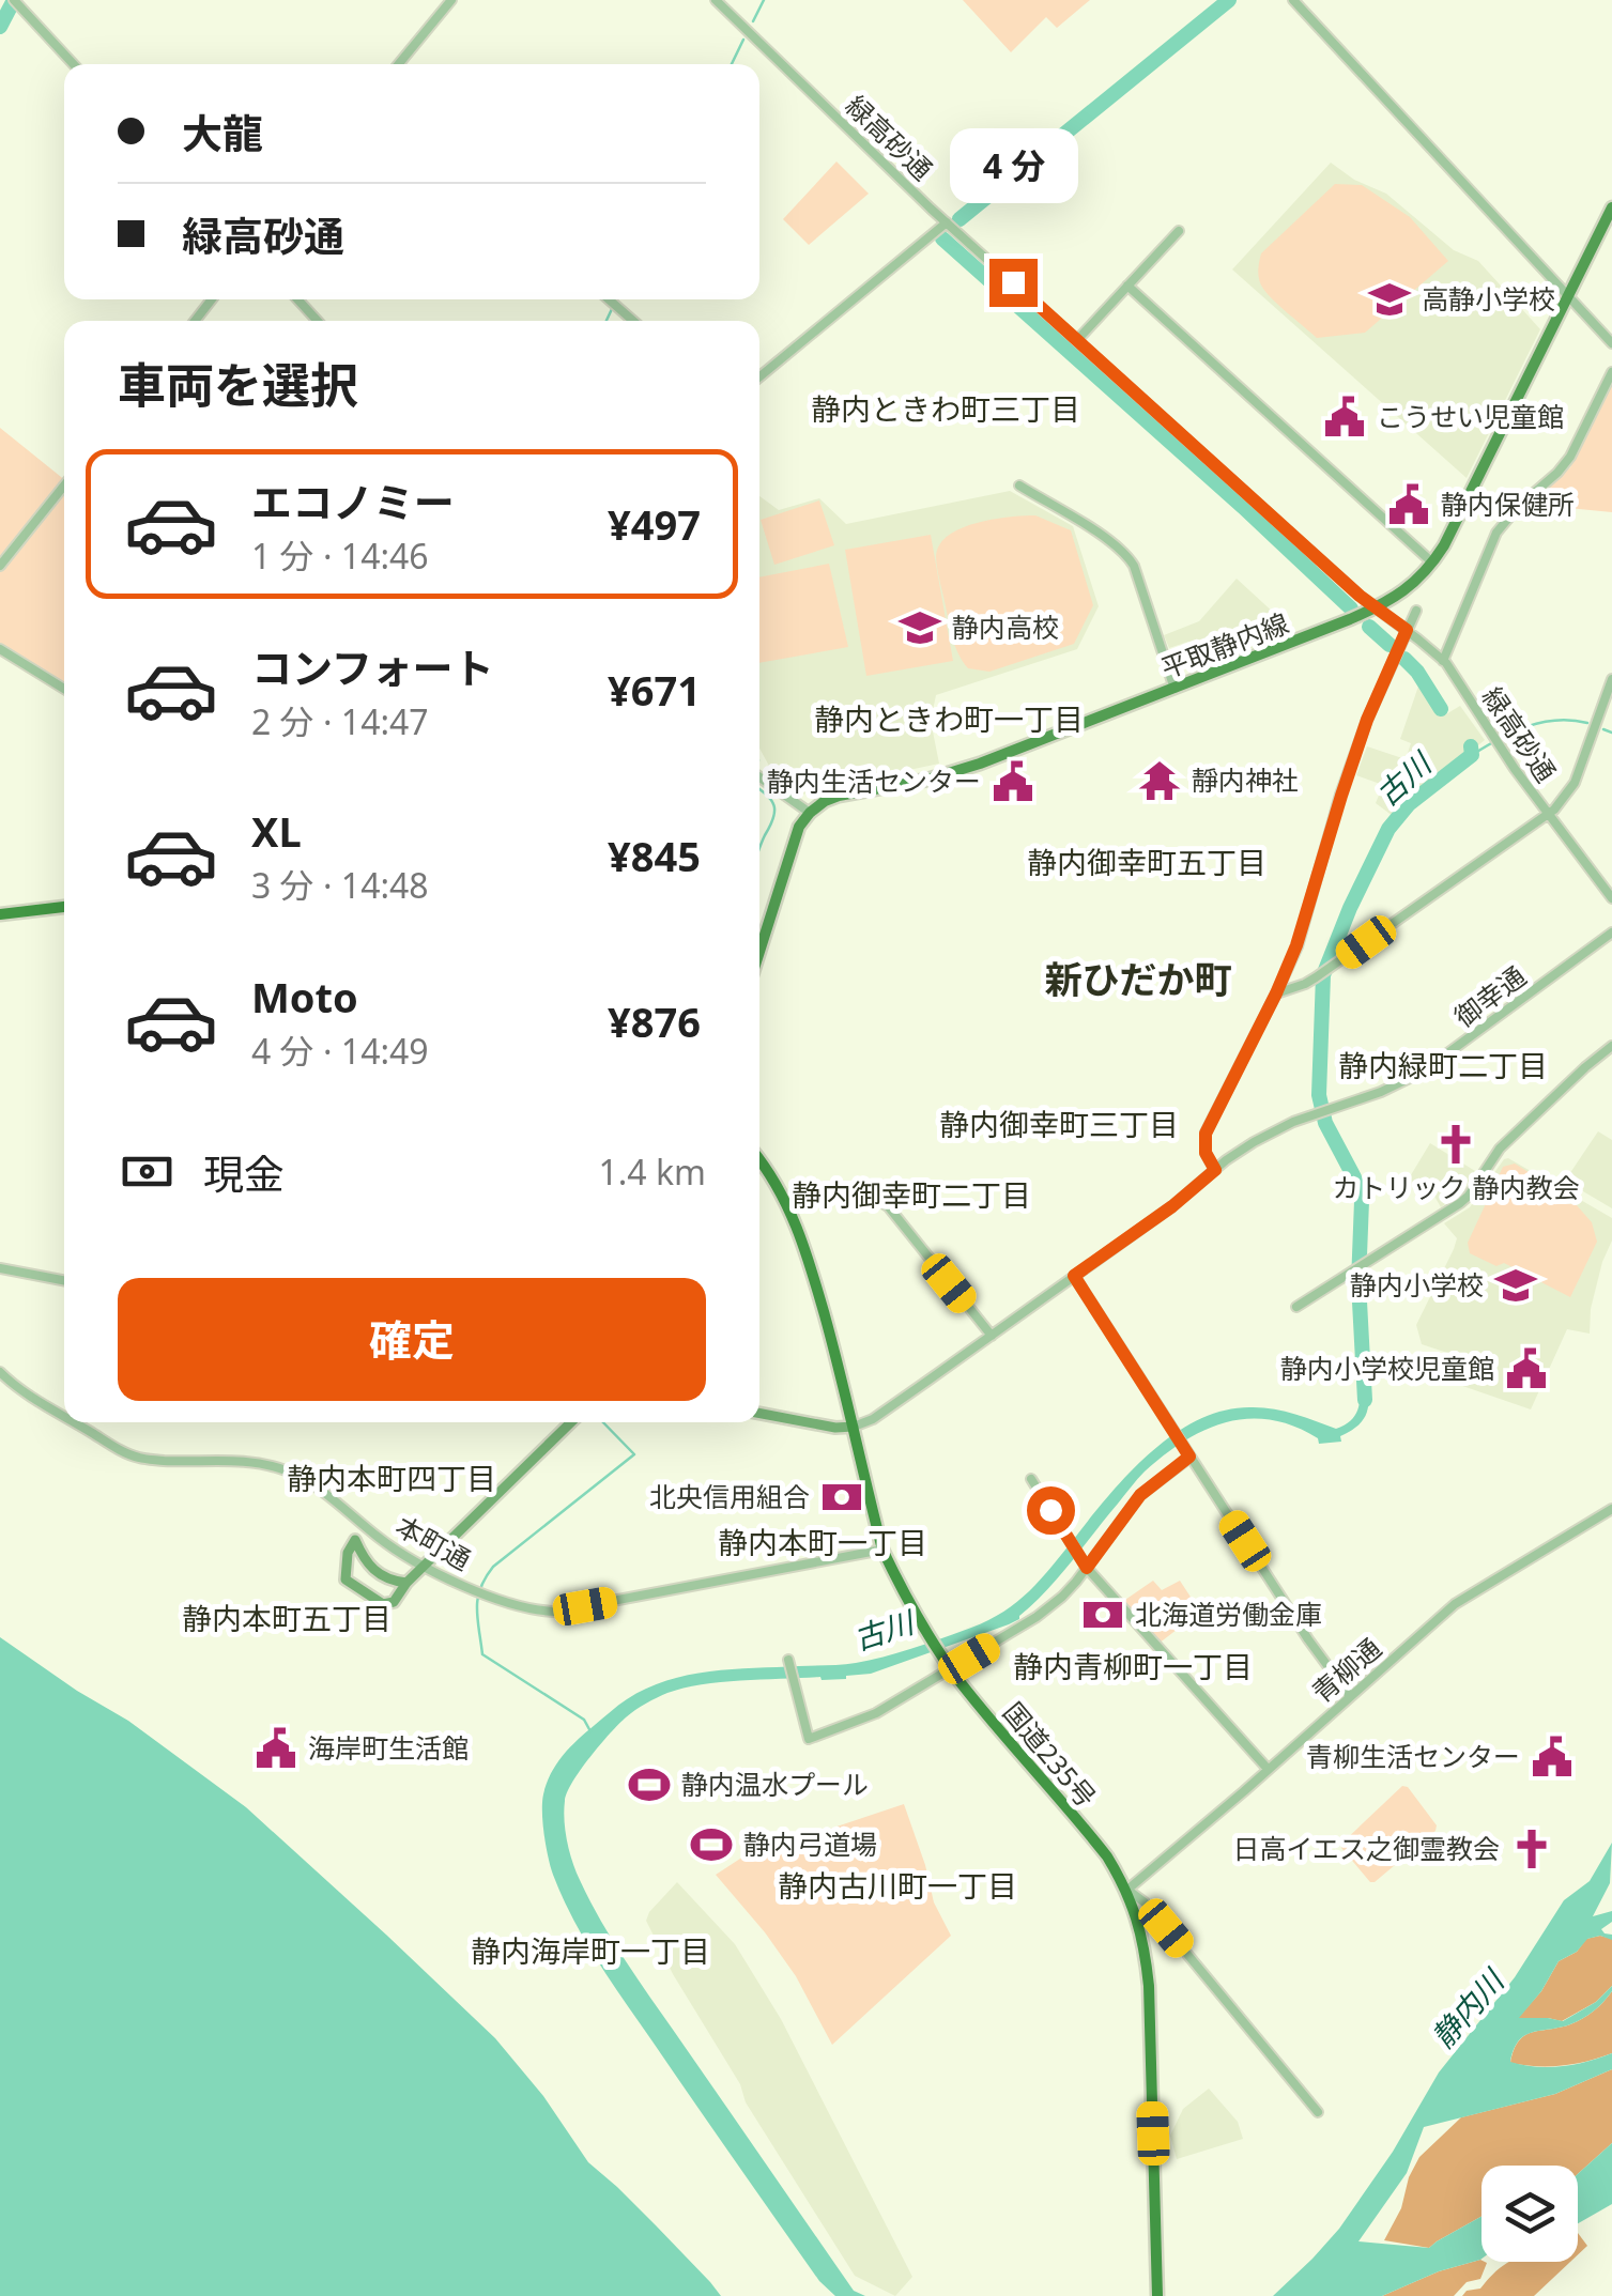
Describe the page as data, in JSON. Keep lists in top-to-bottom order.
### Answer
{
  "streets": {
    "highway": ["国道235号"],
    "main road": ["平取静内線"],
    "street": [
      "緑高砂通",
      "御幸通",
      "本町通",
      "青柳通"
    ]
  },
  "crossings": [
    ["緑高砂通", "平取静内線"],
    ["本町通", "国道235号"],
    ["青柳通", "国道235号"]
  ],
  "districts": [
    "静内ときわ町三丁目",
    "静内ときわ町一丁目",
    "静内御幸町五丁目",
    "新ひだか町",
    "静内緑町二丁目",
    "静内御幸町三丁目",
    "静内御幸町二丁目",
    "静内本町四丁目",
    "静内本町一丁目",
    "静内本町五丁目",
    "静内青柳町一丁目",
    "静内古川町一丁目",
    "静内海岸町一丁目"
  ],
  "water": ["古川", "静内川"],
  "places": {
    "school or university": ["高静小学校", "静内高校", "静内小学校"],
    "public building": [
      "こうせい児童館",
      "静内保健所",
      "静内生活センター",
      "静内小学校児童館",
      "海岸町生活館",
      "青柳生活センター"
    ],
    "temple": ["靜内神社"],
    "church": ["カトリック 静内教会", "日高イエス之御霊教会"],
    "bank": ["北央信用組合", "北海道労働金庫"],
    "sports": ["静内温水プール", "静内弓道場"]
  },
  "page": {
    "banner": ["大龍", "緑高砂通"],
    "bubble": "4 分",
    "heading": "車両を選択",
    "list": [
      {
        "name": "エコノミー",
        "note": "1 分 · 14:46",
        "value": "¥497"
      },
      {
        "name": "コンフォート",
        "note": "2 分 · 14:47",
        "value": "¥671"
      },
      {
        "name": "XL",
        "note": "3 分 · 14:48",
        "value": "¥845"
      },
      {
        "name": "Moto",
        "note": "4 分 · 14:49",
        "value": "¥876"
      }
    ],
    "pay": ["現金", "1.4 km"],
    "buttons": "確定"
  }
}
